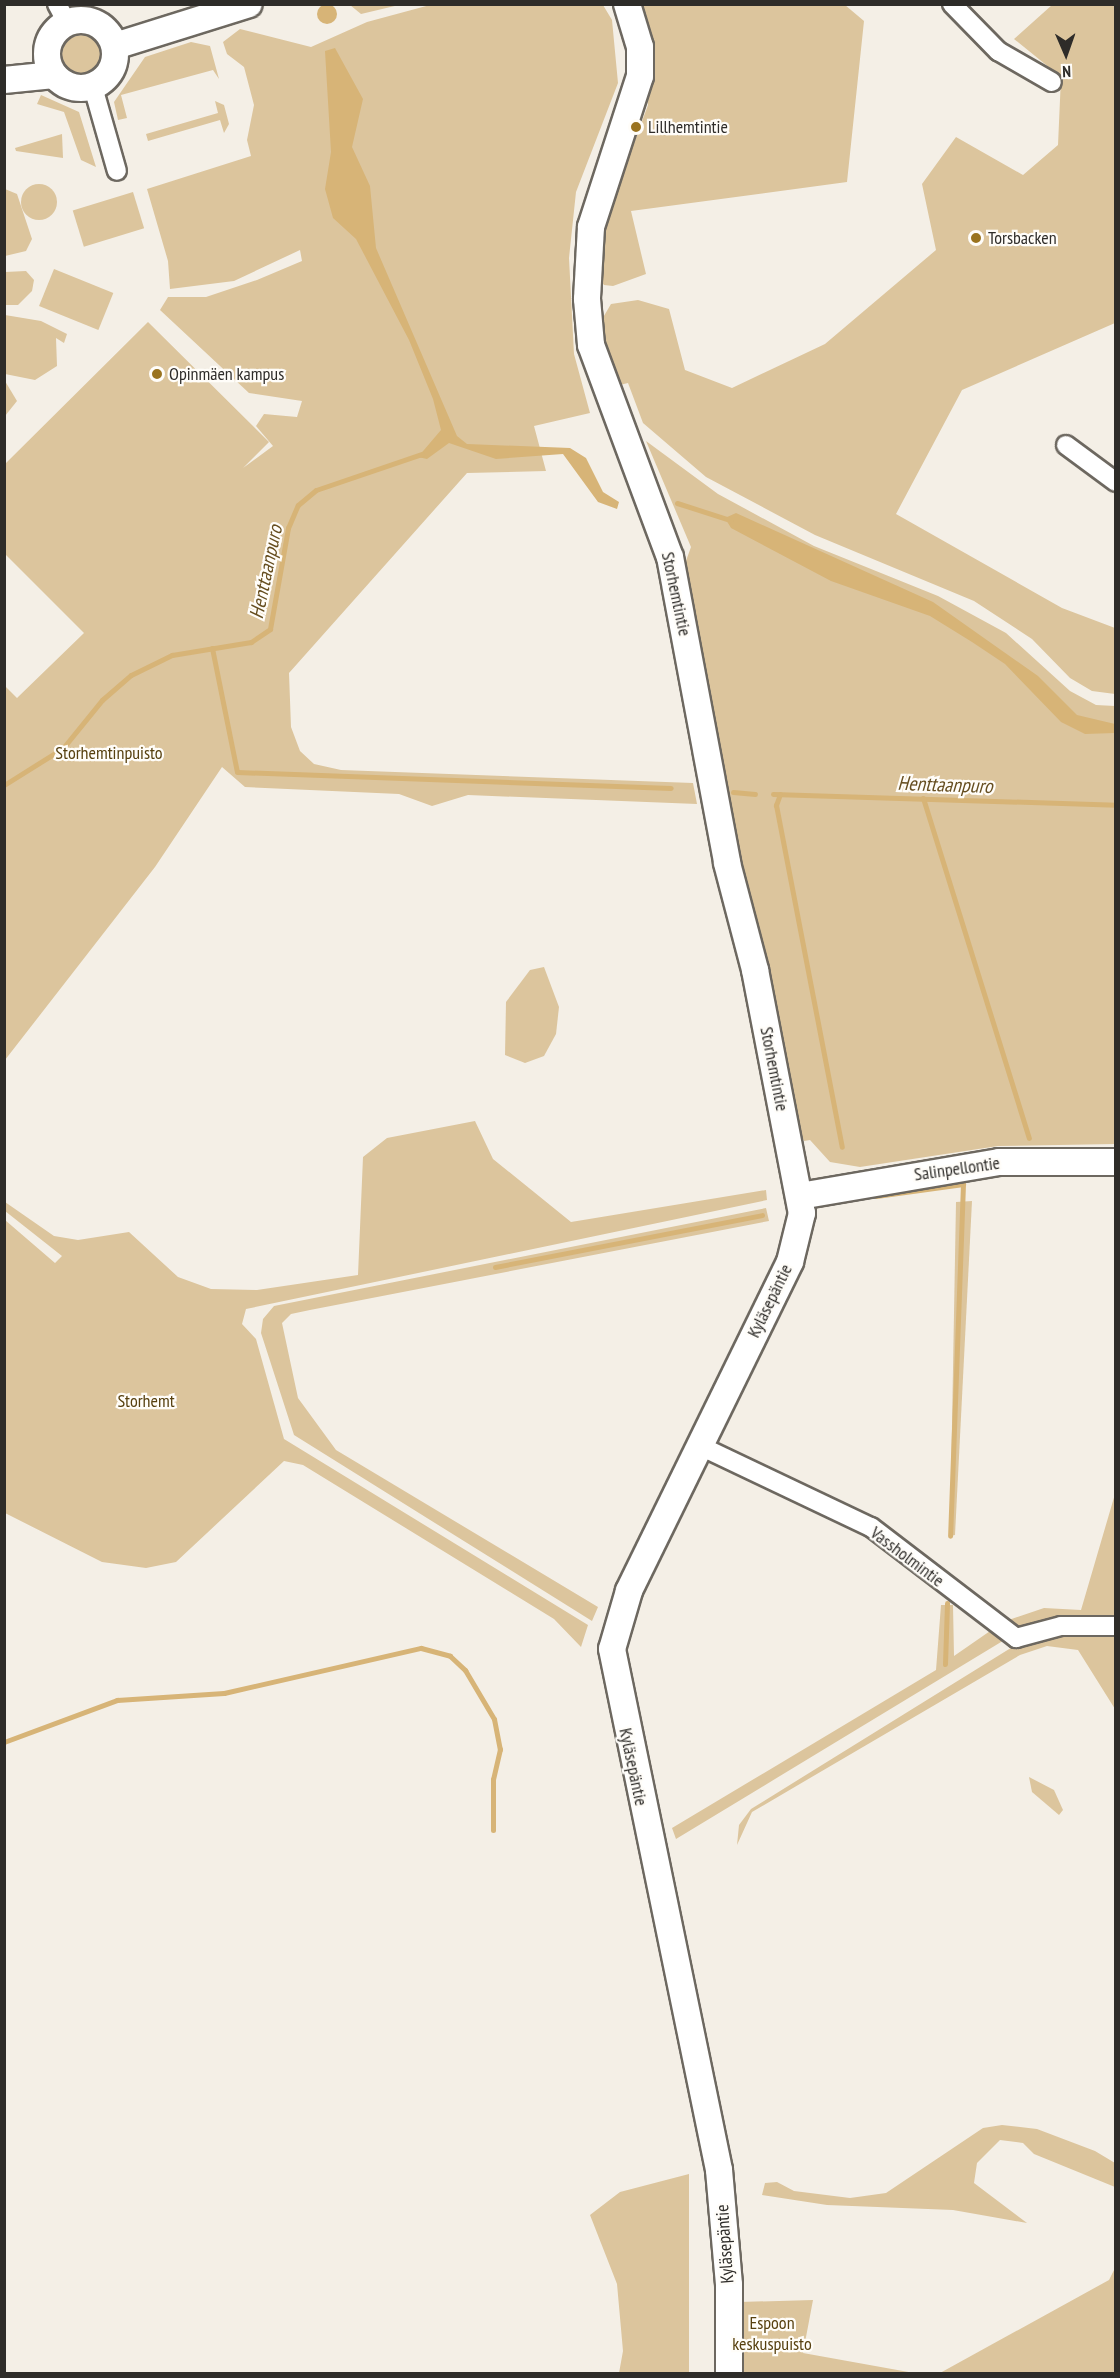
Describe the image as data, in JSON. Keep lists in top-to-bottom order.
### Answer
{
  "streets": {
    "main road": ["Storhemtintie", "Salinpellontie", "Kyläsepäntie"],
    "street": ["Vassholmintie"]
  },
  "crossings": [
    ["Storhemtintie", "Salinpellontie"],
    ["Storhemtintie", "Kyläsepäntie"],
    ["Salinpellontie", "Kyläsepäntie"],
    ["Kyläsepäntie", "Vassholmintie"]
  ],
  "water": ["Henttaanpuro"],
  "parks": ["Storhemtinpuisto", "Storhemt", "Espoon keskuspuisto"],
  "places": ["Lillhemtintie", "Torsbacken", "Opinmäen kampus"],
  "north": "bottom"
}
